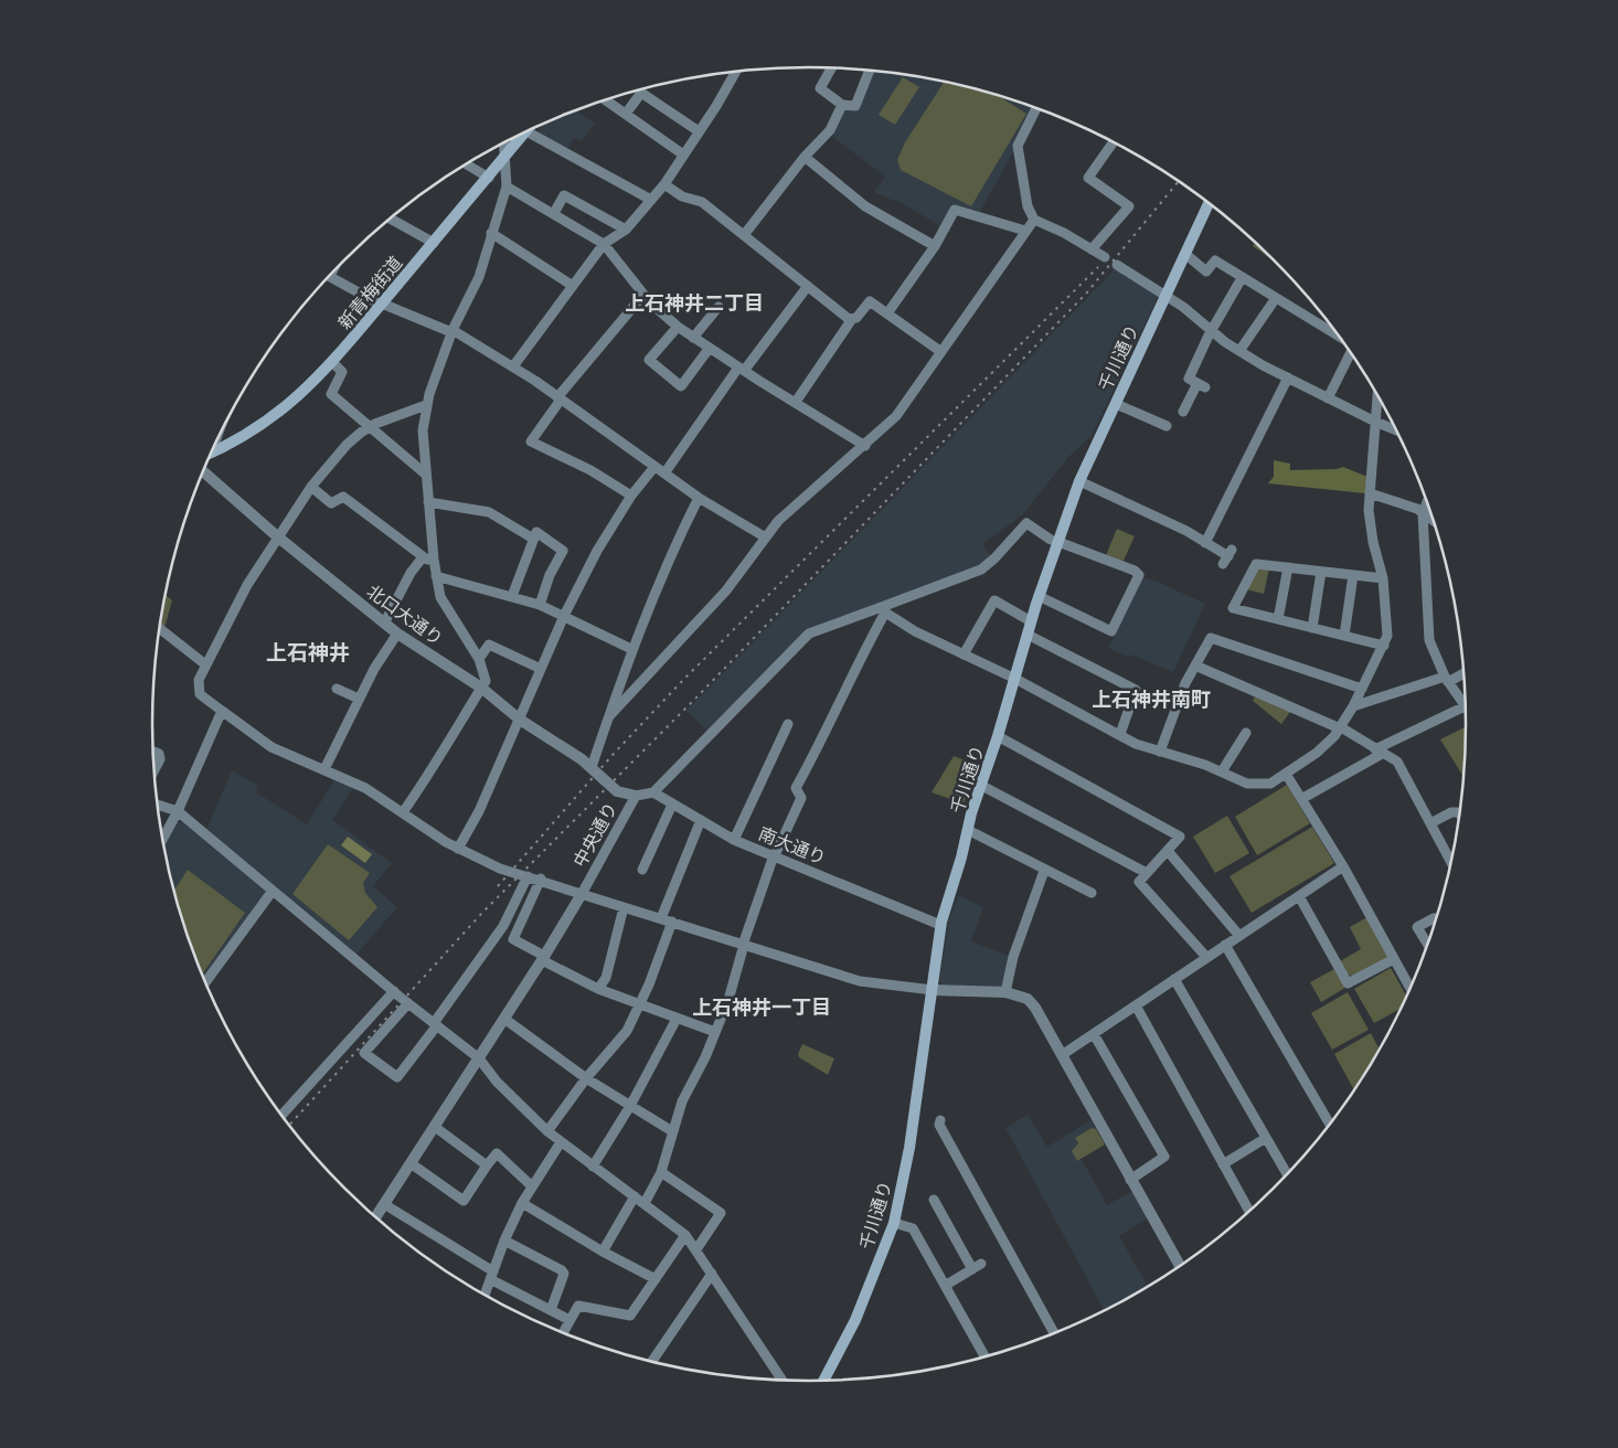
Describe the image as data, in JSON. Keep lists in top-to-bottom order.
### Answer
{
  "streets": {
    "main road": ["新青梅街道", "千川通り"],
    "street": ["北口大通り", "中央通り", "南大通り"]
  },
  "crossings": [
    ["千川通り", "南大通り"],
    ["北口大通り", "中央通り"]
  ],
  "districts": [
    "上石神井二丁目",
    "上石神井",
    "上石神井南町",
    "上石神井一丁目"
  ]
}
